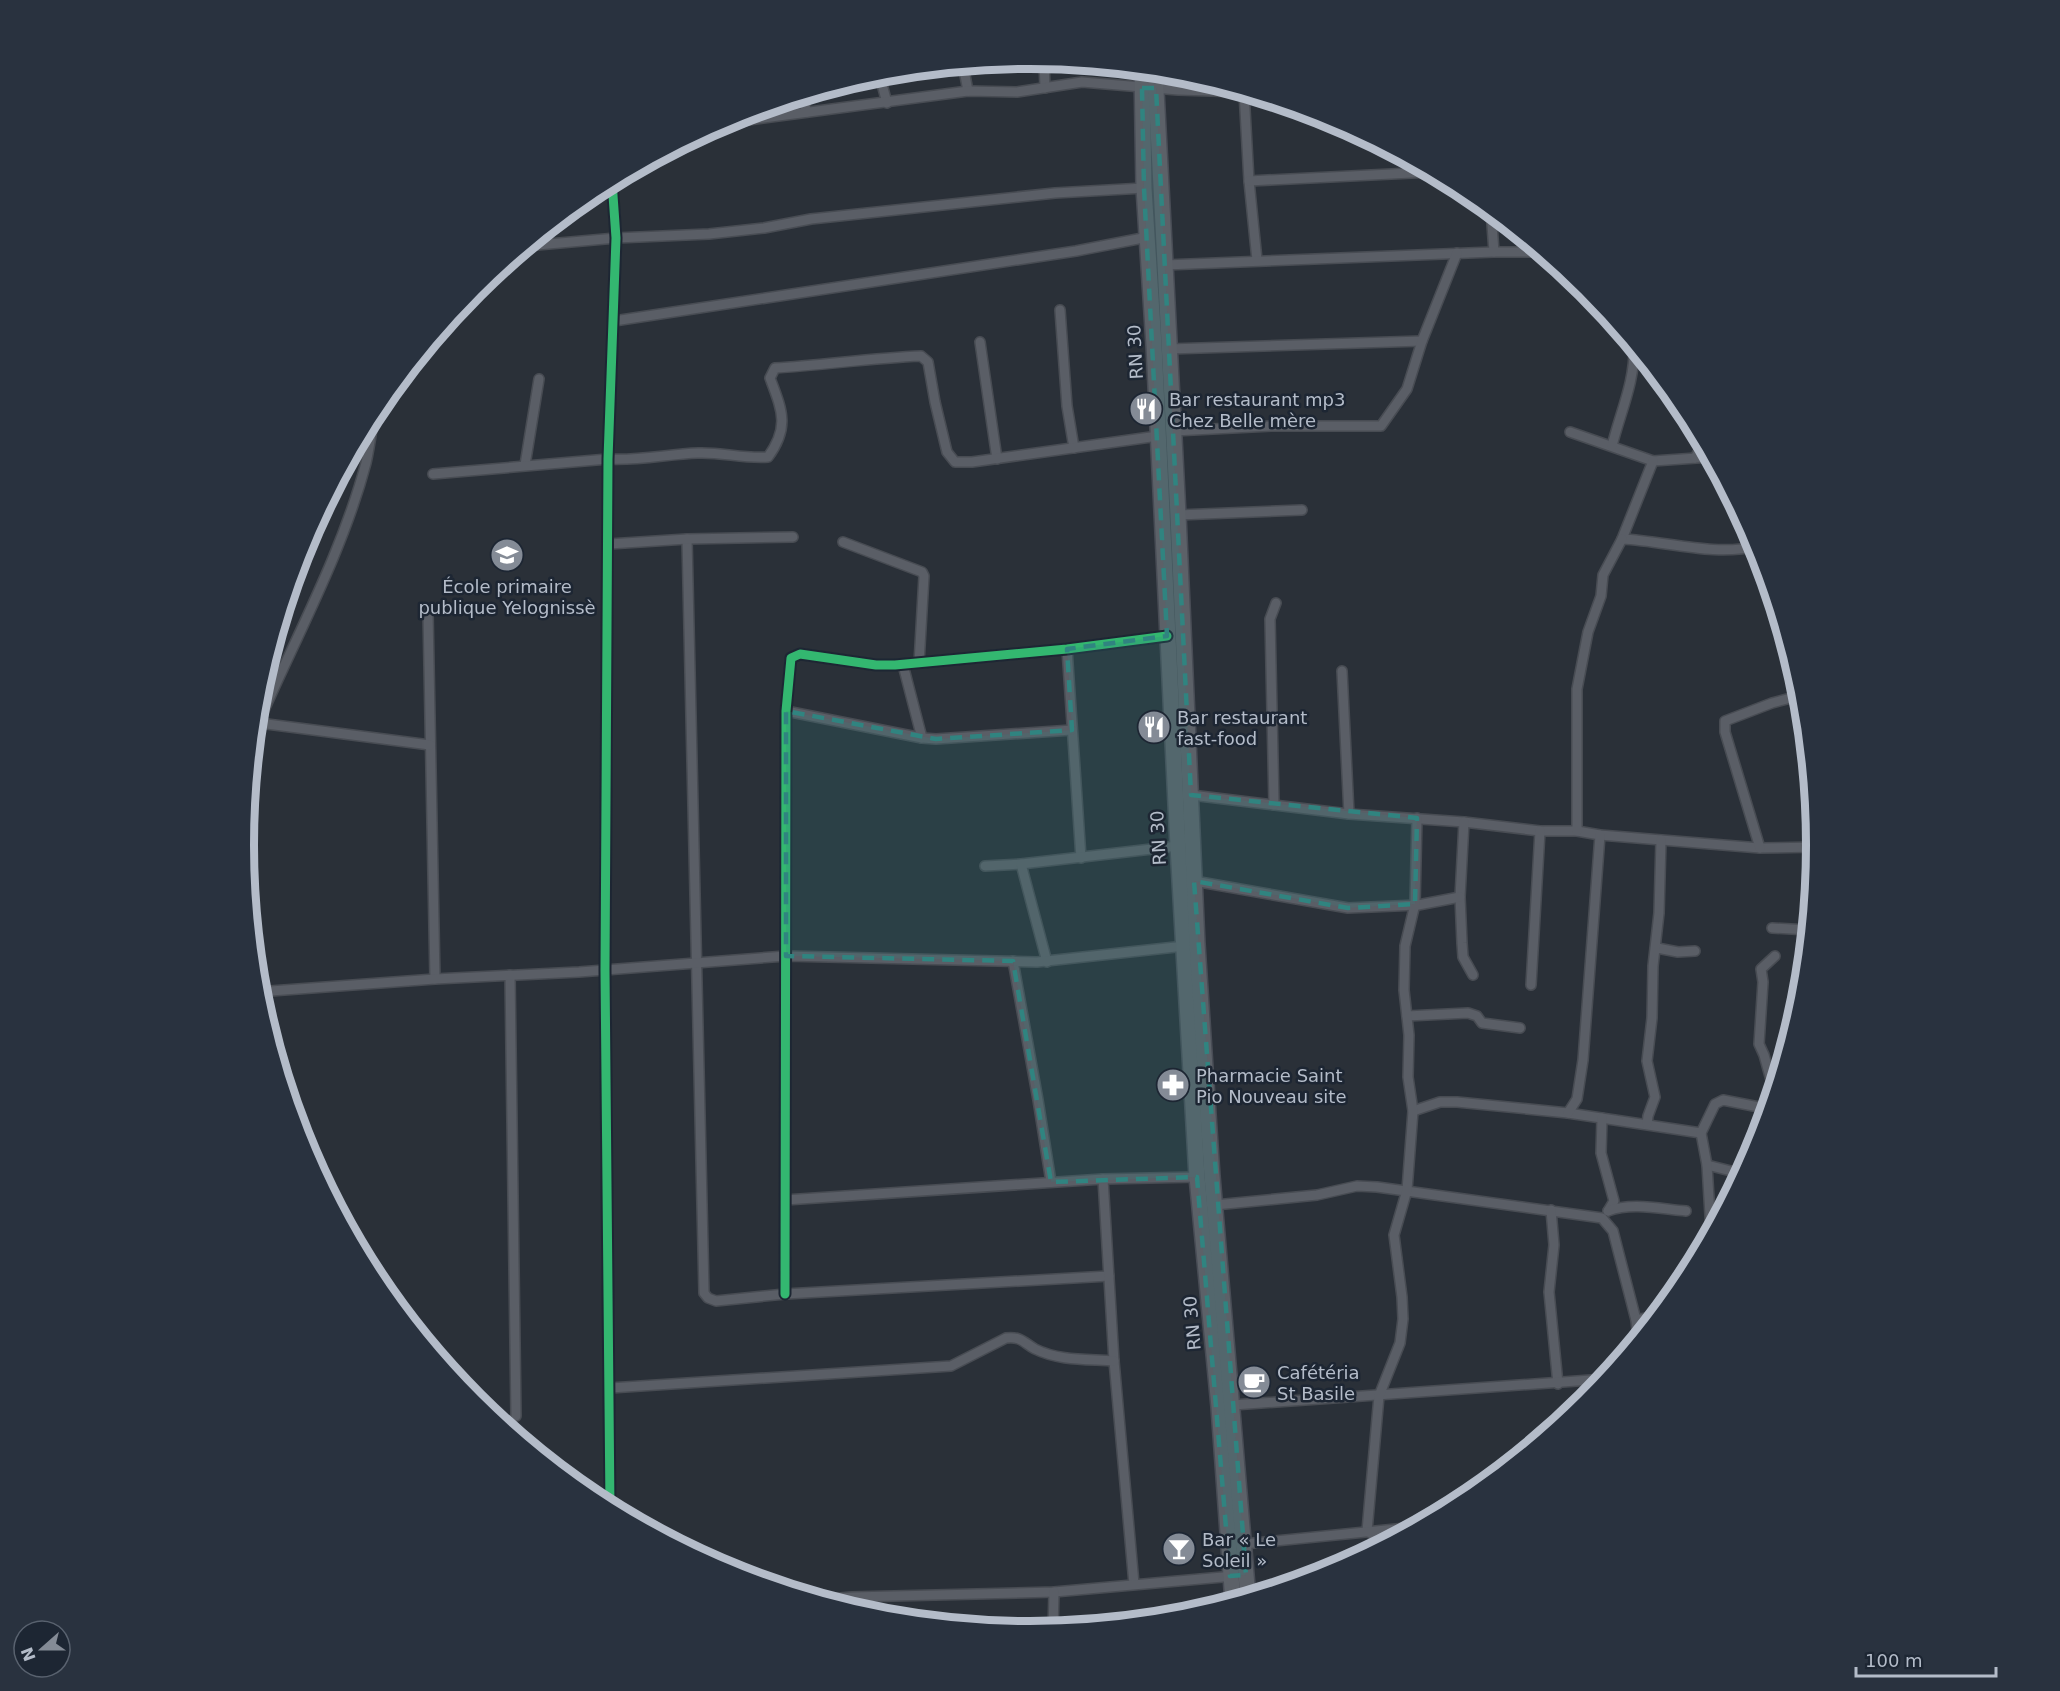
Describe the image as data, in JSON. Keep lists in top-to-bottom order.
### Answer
{
  "streets": {
    "main road": ["RN 30"]
  },
  "places": {
    "restaurant": ["Bar restaurant mp3 Chez Belle mère", "Bar restaurant fast-food"],
    "school or university": ["École primaire publique Yelognissè"],
    "pharmacy": ["Pharmacie Saint Pio Nouveau site"],
    "cafe": ["Cafétéria St Basile"],
    "bar": ["Bar « Le Soleil »"]
  },
  "scale_bar": "100 m",
  "north": "left"
}
